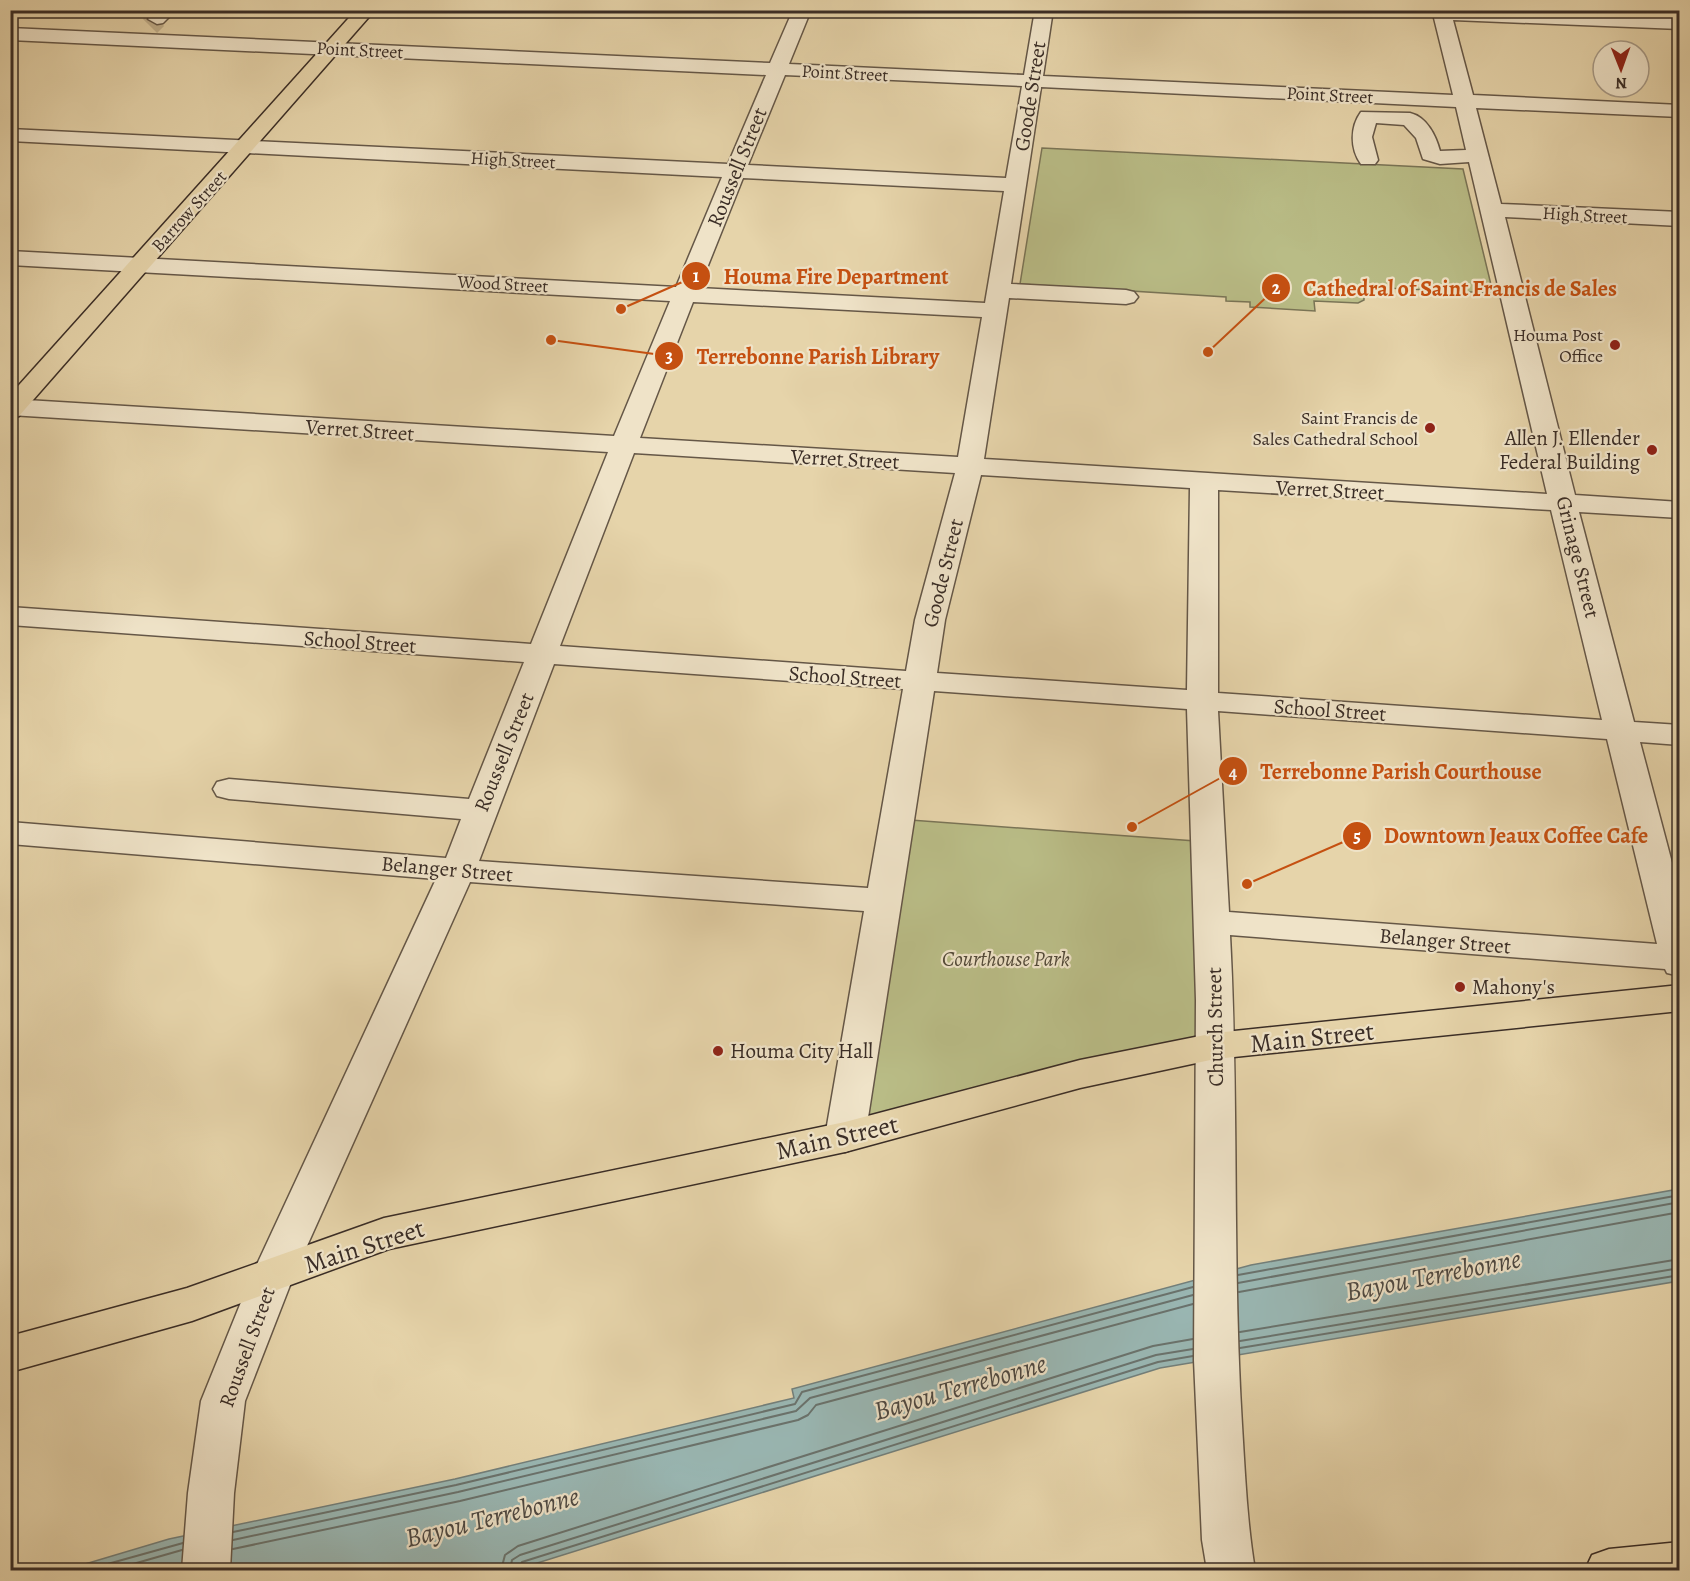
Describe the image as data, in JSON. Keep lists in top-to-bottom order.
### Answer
{
  "streets": {
    "main road": ["Barrow Street", "Main Street"],
    "street": [
      "Point Street",
      "Goode Street",
      "High Street",
      "Roussell Street",
      "Wood Street",
      "Verret Street",
      "Grinage Street",
      "School Street",
      "Belanger Street",
      "Church Street"
    ]
  },
  "crossings": [
    ["Point Street", "Goode Street"],
    ["Point Street", "Roussell Street"],
    ["Point Street", "Barrow Street"],
    ["Point Street", "Grinage Street"],
    ["Goode Street", "High Street"],
    ["Goode Street", "Wood Street"],
    ["Goode Street", "Verret Street"],
    ["Goode Street", "School Street"],
    ["Goode Street", "Belanger Street"],
    ["Goode Street", "Main Street"],
    ["High Street", "Roussell Street"],
    ["High Street", "Barrow Street"],
    ["High Street", "Grinage Street"],
    ["Roussell Street", "Wood Street"],
    ["Roussell Street", "Verret Street"],
    ["Roussell Street", "School Street"],
    ["Roussell Street", "Belanger Street"],
    ["Roussell Street", "Main Street"],
    ["Barrow Street", "Wood Street"],
    ["Barrow Street", "Verret Street"],
    ["Verret Street", "Grinage Street"],
    ["Verret Street", "Church Street"],
    ["Grinage Street", "School Street"],
    ["Grinage Street", "Belanger Street"],
    ["Grinage Street", "Main Street"],
    ["School Street", "Church Street"],
    ["Belanger Street", "Church Street"],
    ["Belanger Street", "Main Street"],
    ["Church Street", "Main Street"]
  ],
  "water": ["Bayou Terrebonne"],
  "parks": ["Courthouse Park"],
  "places": [
    "Houma Fire Department",
    "Terrebonne Parish Library",
    "Houma Post Office",
    "Cathedral of Saint Francis de Sales",
    "Saint Francis de Sales Cathedral School",
    "Allen J. Ellender Federal Building",
    "Terrebonne Parish Courthouse",
    "Downtown Jeaux Coffee Cafe",
    "Mahony's",
    "Houma City Hall"
  ],
  "north": "bottom"
}
